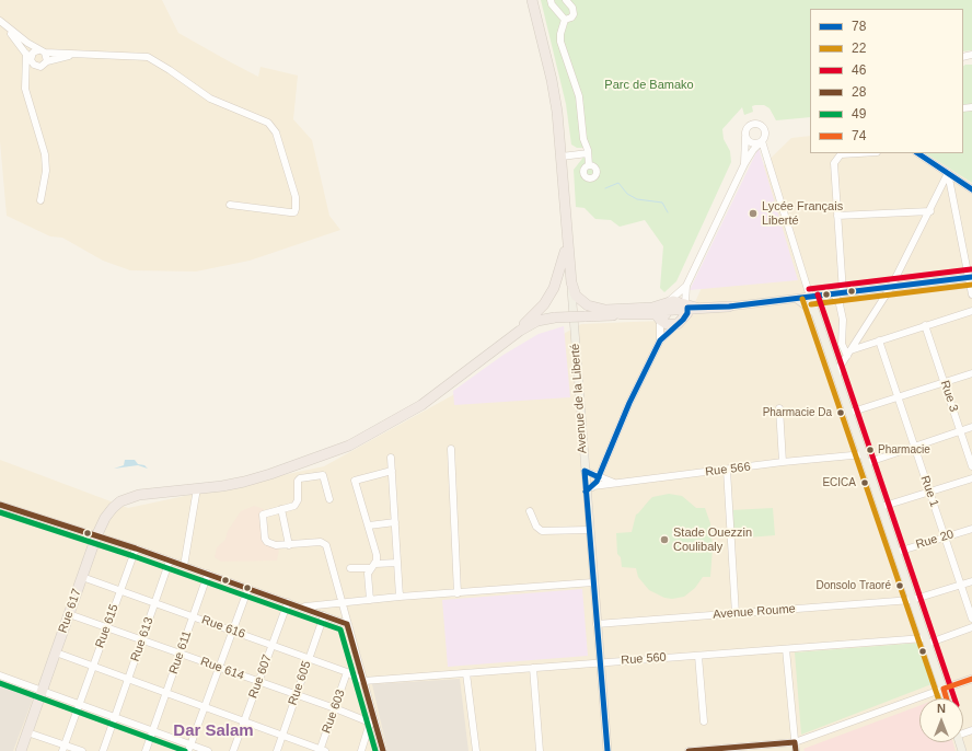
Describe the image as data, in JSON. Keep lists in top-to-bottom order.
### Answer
{
  "streets": {
    "highway": ["Rue 617"],
    "main road": ["Avenue de la Liberté"],
    "street": [
      "Rue 3",
      "Rue 566",
      "Rue 1",
      "Rue 20",
      "Avenue Roume",
      "Rue 615",
      "Rue 616",
      "Rue 613",
      "Rue 611",
      "Rue 560",
      "Rue 614",
      "Rue 607",
      "Rue 605",
      "Rue 603"
    ]
  },
  "crossings": [
    ["Rue 3", "Rue 566"],
    ["Avenue de la Liberté", "Avenue Roume"],
    ["Avenue de la Liberté", "Rue 560"],
    ["Rue 566", "Rue 1"],
    ["Rue 1", "Rue 20"],
    ["Rue 1", "Avenue Roume"],
    ["Rue 617", "Rue 616"],
    ["Rue 617", "Rue 614"],
    ["Rue 615", "Rue 616"],
    ["Rue 615", "Rue 614"],
    ["Rue 616", "Rue 613"],
    ["Rue 616", "Rue 611"],
    ["Rue 616", "Rue 560"],
    ["Rue 616", "Rue 607"],
    ["Rue 616", "Rue 605"],
    ["Rue 616", "Rue 603"],
    ["Rue 613", "Rue 614"],
    ["Rue 611", "Rue 614"],
    ["Rue 614", "Rue 607"],
    ["Rue 614", "Rue 605"],
    ["Rue 614", "Rue 603"]
  ],
  "districts": ["Dar Salam"],
  "parks": ["Parc de Bamako"],
  "places": [
    "Lycée Français Liberté",
    "Pharmacie Da",
    "Pharmacie",
    "ECICA",
    "Stade Ouezzin Coulibaly",
    "Donsolo Traoré"
  ],
  "lines": [
    "transit line 78",
    "transit line 46",
    "transit line 22",
    "transit line 28",
    "transit line 49",
    "transit line 74"
  ],
  "legend": [
    "78",
    "22",
    "46",
    "28",
    "49",
    "74"
  ],
  "north": "top"
}
